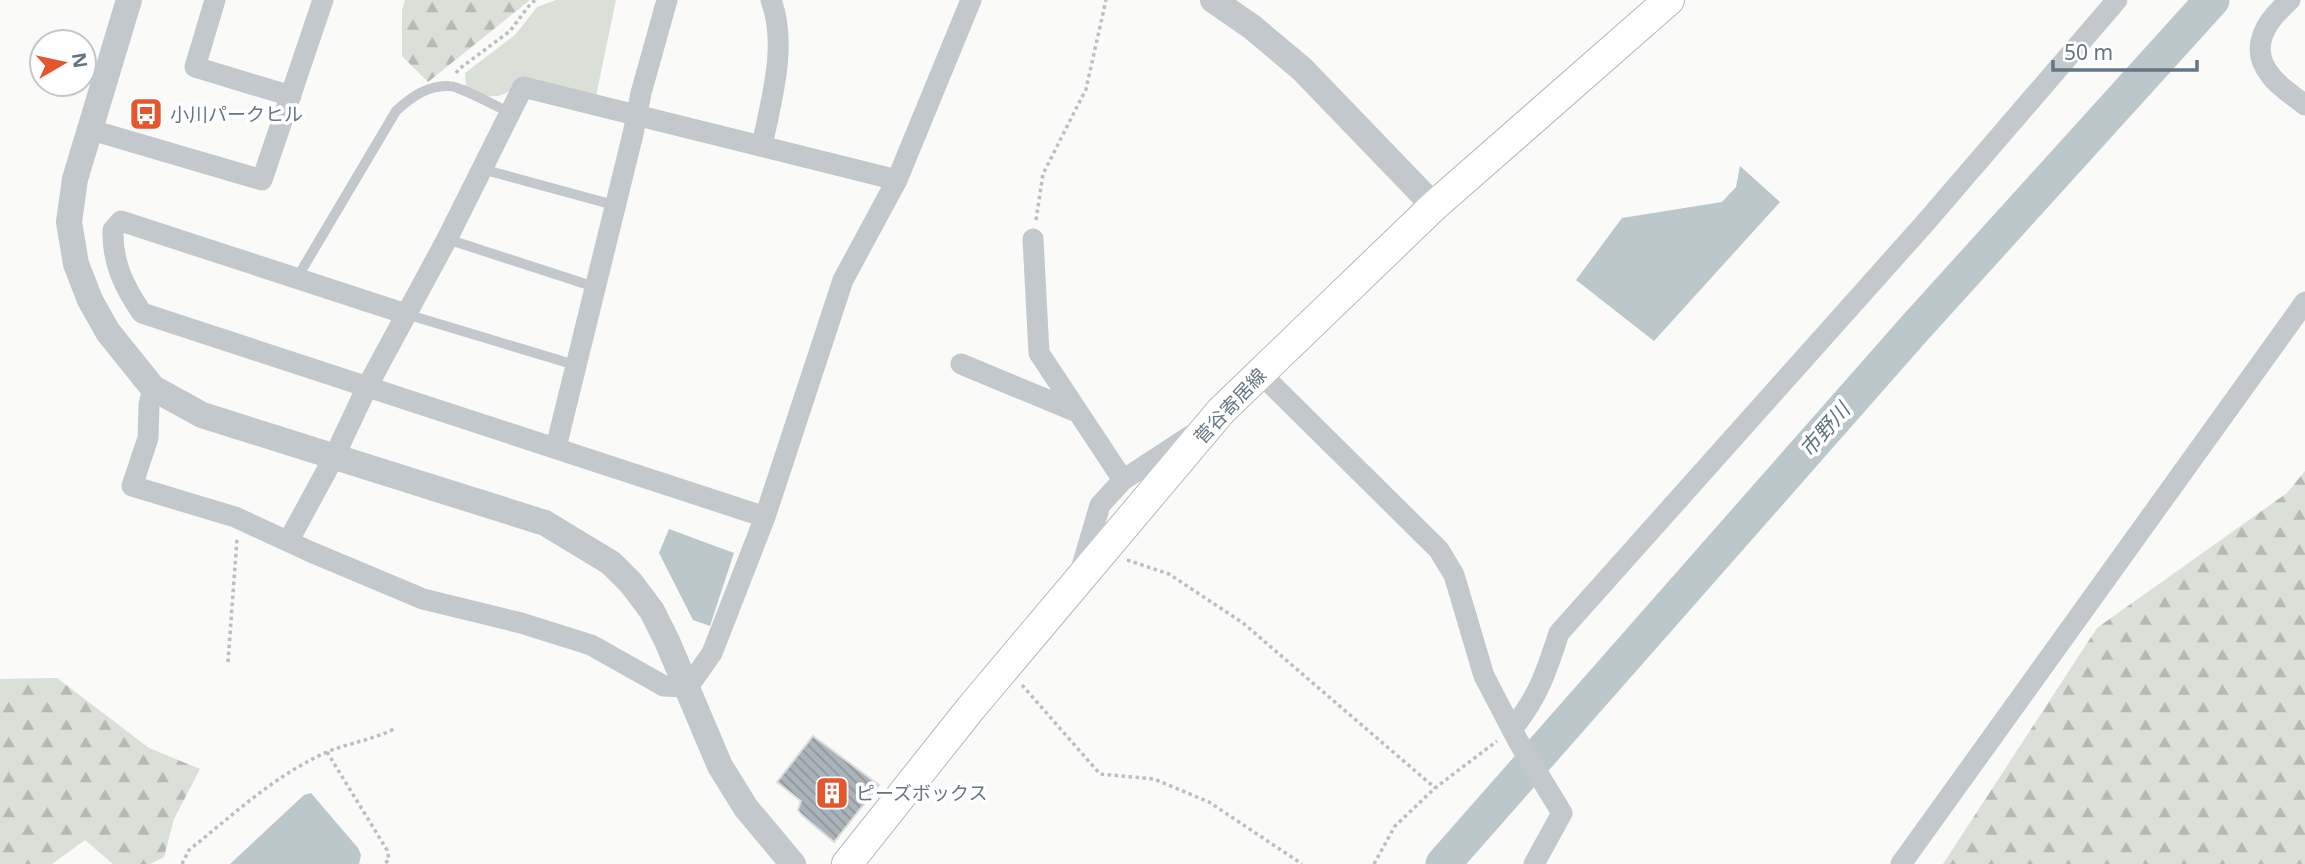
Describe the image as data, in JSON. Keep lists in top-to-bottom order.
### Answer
{
  "streets": {
    "main road": ["菅谷寄居線"]
  },
  "water": ["市野川"],
  "places": {
    "bus stop": ["小川パークヒル"],
    "building": ["ピーズボックス"]
  },
  "scale_bar": "50 m",
  "north": "right"
}
